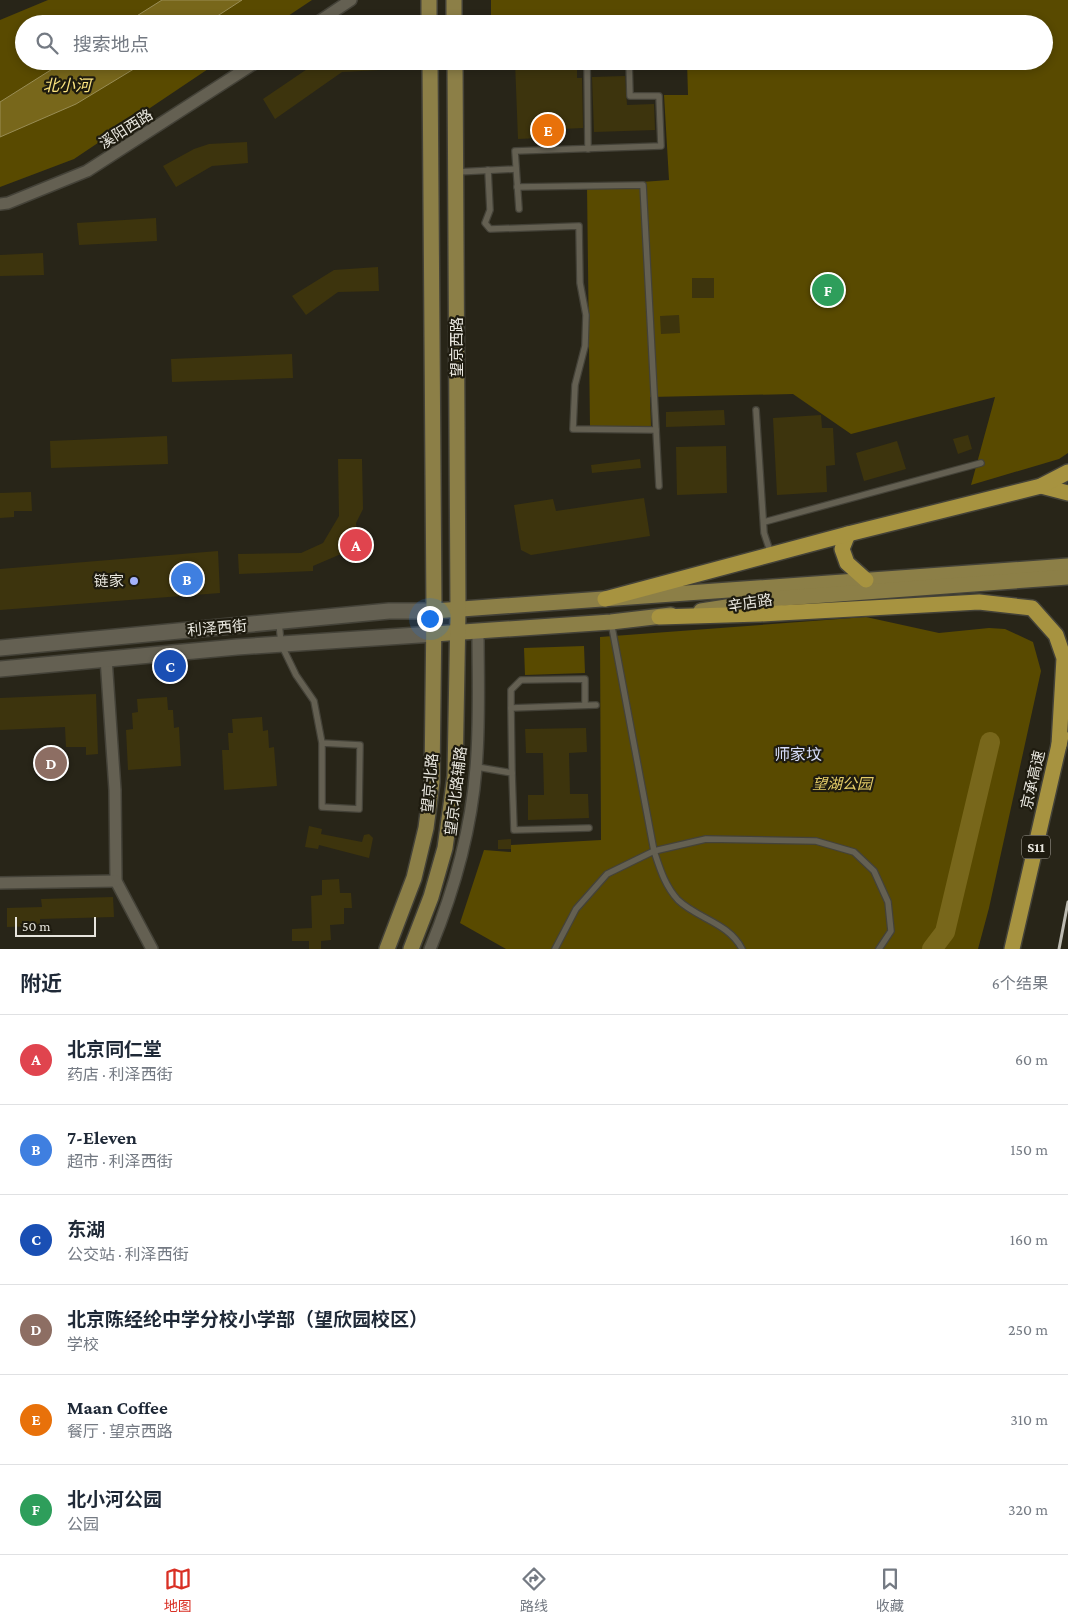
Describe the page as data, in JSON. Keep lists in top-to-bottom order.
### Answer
{
  "streets": {
    "highway": ["京承高速", "S11"],
    "main road": ["望京西路", "辛店路", "望京北路"],
    "street": ["溪阳西路", "利泽西街", "望京北路辅路"]
  },
  "crossings": [
    ["望京西路", "辛店路"],
    ["望京西路", "利泽西街"],
    ["望京西路", "望京北路"],
    ["辛店路", "利泽西街"],
    ["辛店路", "望京北路"],
    ["辛店路", "望京北路辅路"],
    ["利泽西街", "望京北路"]
  ],
  "districts": ["师家坟"],
  "water": ["北小河"],
  "parks": ["望湖公园"],
  "places": ["链家"],
  "scale_bar": "50 m",
  "page": {
    "search": "搜索地点",
    "pins": [
      "E",
      "F",
      "A",
      "B",
      "C",
      "D"
    ],
    "scale": "50 m",
    "heading": ["附近", "6个结果"],
    "list": [
      {
        "mark": "A",
        "name": "北京同仁堂",
        "note": "药店 · 利泽西街",
        "value": "60 m"
      },
      {
        "mark": "B",
        "name": "7-Eleven",
        "note": "超市 · 利泽西街",
        "value": "150 m"
      },
      {
        "mark": "C",
        "name": "东湖",
        "note": "公交站 · 利泽西街",
        "value": "160 m"
      },
      {
        "mark": "D",
        "name": "北京陈经纶中学分校小学部（望欣园校区）",
        "note": "学校",
        "value": "250 m"
      },
      {
        "mark": "E",
        "name": "Maan Coffee",
        "note": "餐厅 · 望京西路",
        "value": "310 m"
      },
      {
        "mark": "F",
        "name": "北小河公园",
        "note": "公园",
        "value": "320 m"
      }
    ],
    "nav": ["地图", "路线", "收藏"]
  }
}
